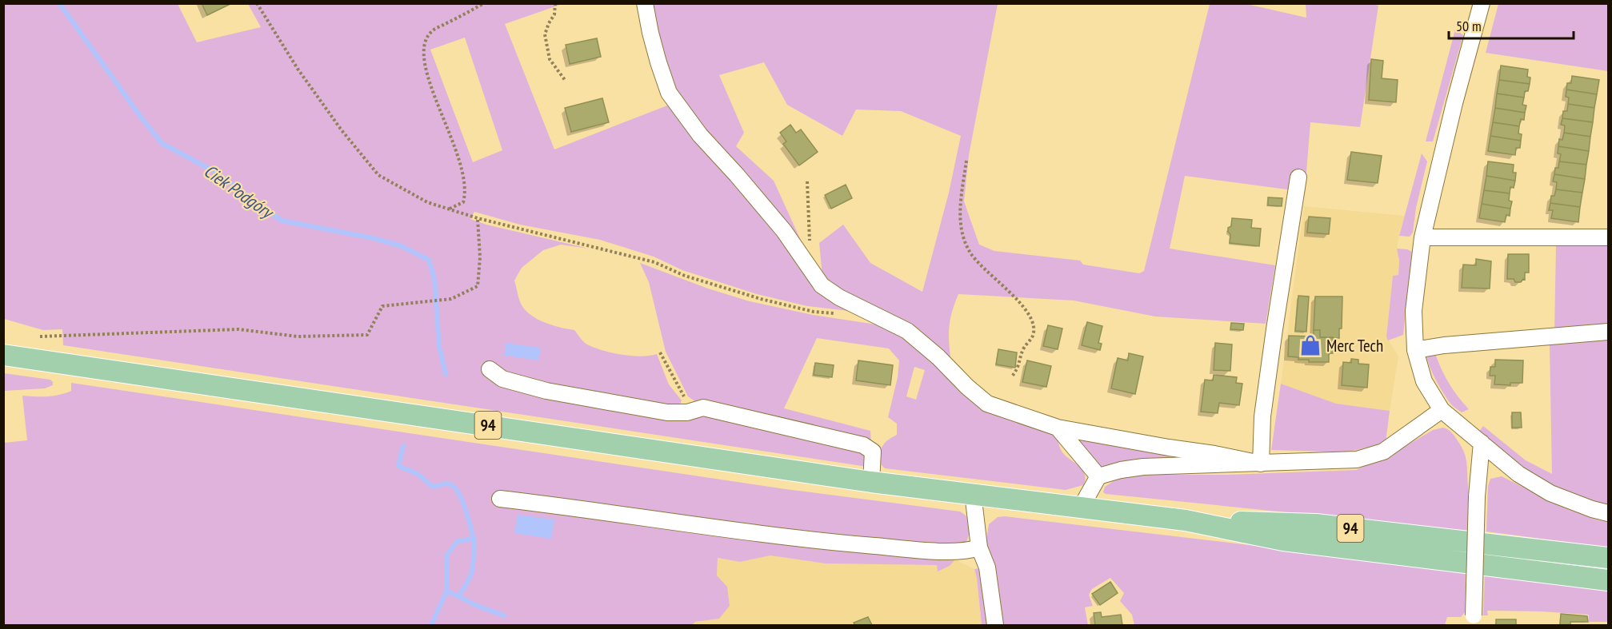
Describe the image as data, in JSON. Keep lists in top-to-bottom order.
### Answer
{
  "streets": {
    "main road": ["94"]
  },
  "water": ["Ciek Podgóry"],
  "places": {
    "shop": ["Merc Tech"]
  },
  "scale_bar": "50 m"
}
